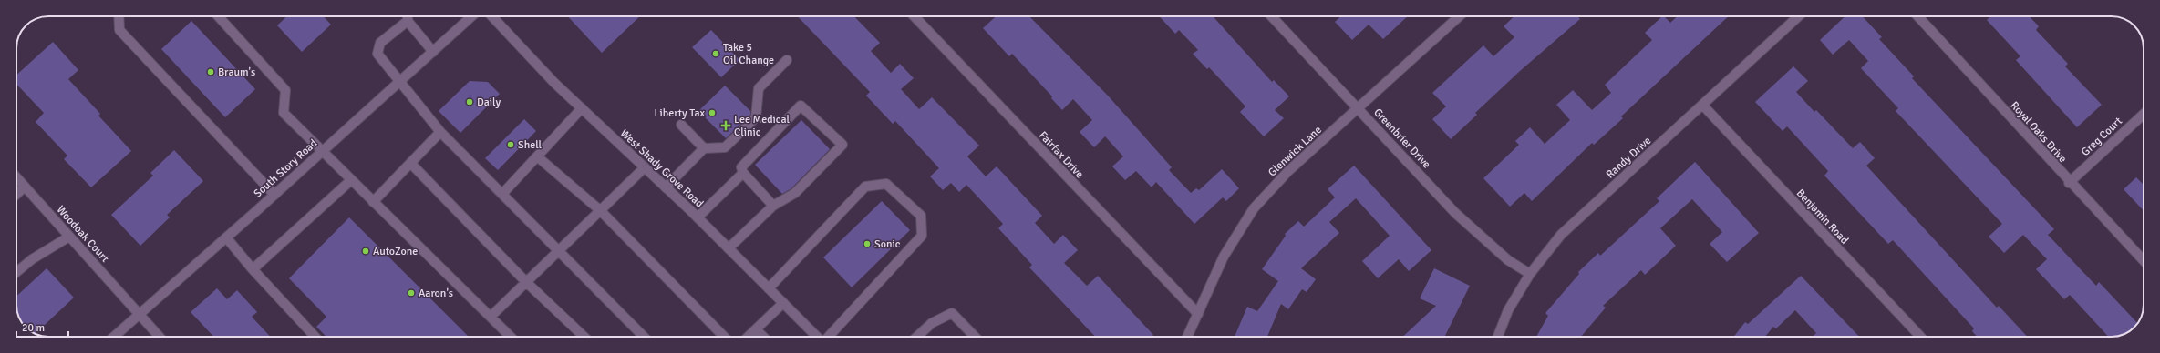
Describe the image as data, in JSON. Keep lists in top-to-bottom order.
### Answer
{
  "streets": {
    "street": [
      "Royal Oaks Drive",
      "Greg Court",
      "Greenbrier Drive",
      "Glenwick Lane",
      "Fairfax Drive",
      "Randy Drive",
      "South Story Road",
      "West Shady Grove Road",
      "Benjamin Road",
      "Woodoak Court"
    ]
  },
  "crossings": [
    ["Royal Oaks Drive", "Greg Court"],
    ["Greenbrier Drive", "Glenwick Lane"],
    ["Greenbrier Drive", "Randy Drive"],
    ["Glenwick Lane", "Fairfax Drive"],
    ["Randy Drive", "Benjamin Road"],
    ["South Story Road", "Woodoak Court"]
  ],
  "places": {
    "other": [
      "Take 5 Oil Change",
      "Braum's",
      "Daily",
      "Liberty Tax",
      "Shell",
      "Sonic",
      "AutoZone",
      "Aaron's"
    ],
    "health": ["Lee Medical Clinic"]
  },
  "scale_bar": "20 m"
}
